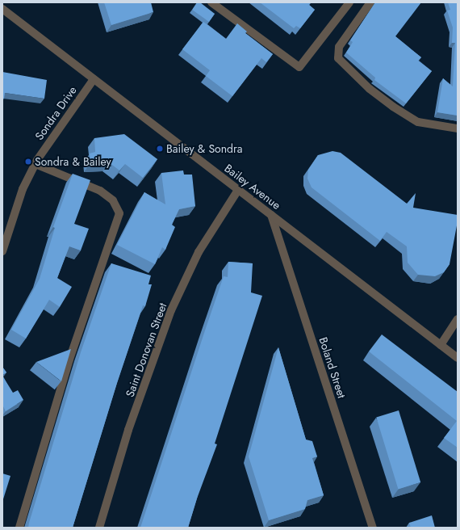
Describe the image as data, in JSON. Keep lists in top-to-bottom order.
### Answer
{
  "streets": {
    "street": [
      "Sondra Drive",
      "Bailey Avenue",
      "Saint Donovan Street",
      "Boland Street"
    ]
  },
  "crossings": [
    ["Sondra Drive", "Bailey Avenue"],
    ["Bailey Avenue", "Saint Donovan Street"],
    ["Bailey Avenue", "Boland Street"]
  ],
  "places": ["Bailey & Sondra", "Sondra & Bailey"]
}
